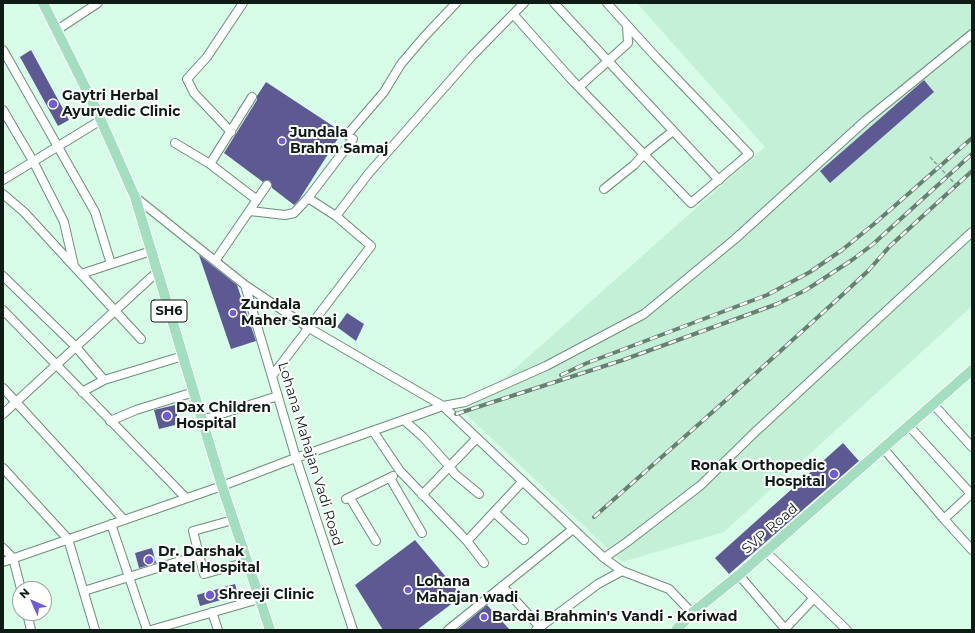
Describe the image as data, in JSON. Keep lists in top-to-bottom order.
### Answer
{
  "streets": {
    "main road": ["SH6", "SVP Road"],
    "street": ["Lohana Mahajan Vadi Road"]
  },
  "places": [
    "Gaytri Herbal Ayurvedic Clinic",
    "Jundala Brahm Samaj",
    "Zundala Maher Samaj",
    "Dax Children Hospital",
    "Ronak Orthopedic Hospital",
    "Dr. Darshak Patel Hospital",
    "Lohana Mahajan wadi",
    "Shreeji Clinic",
    "Bardai Brahmin's Vandi - Koriwad"
  ],
  "north": "top left"
}
